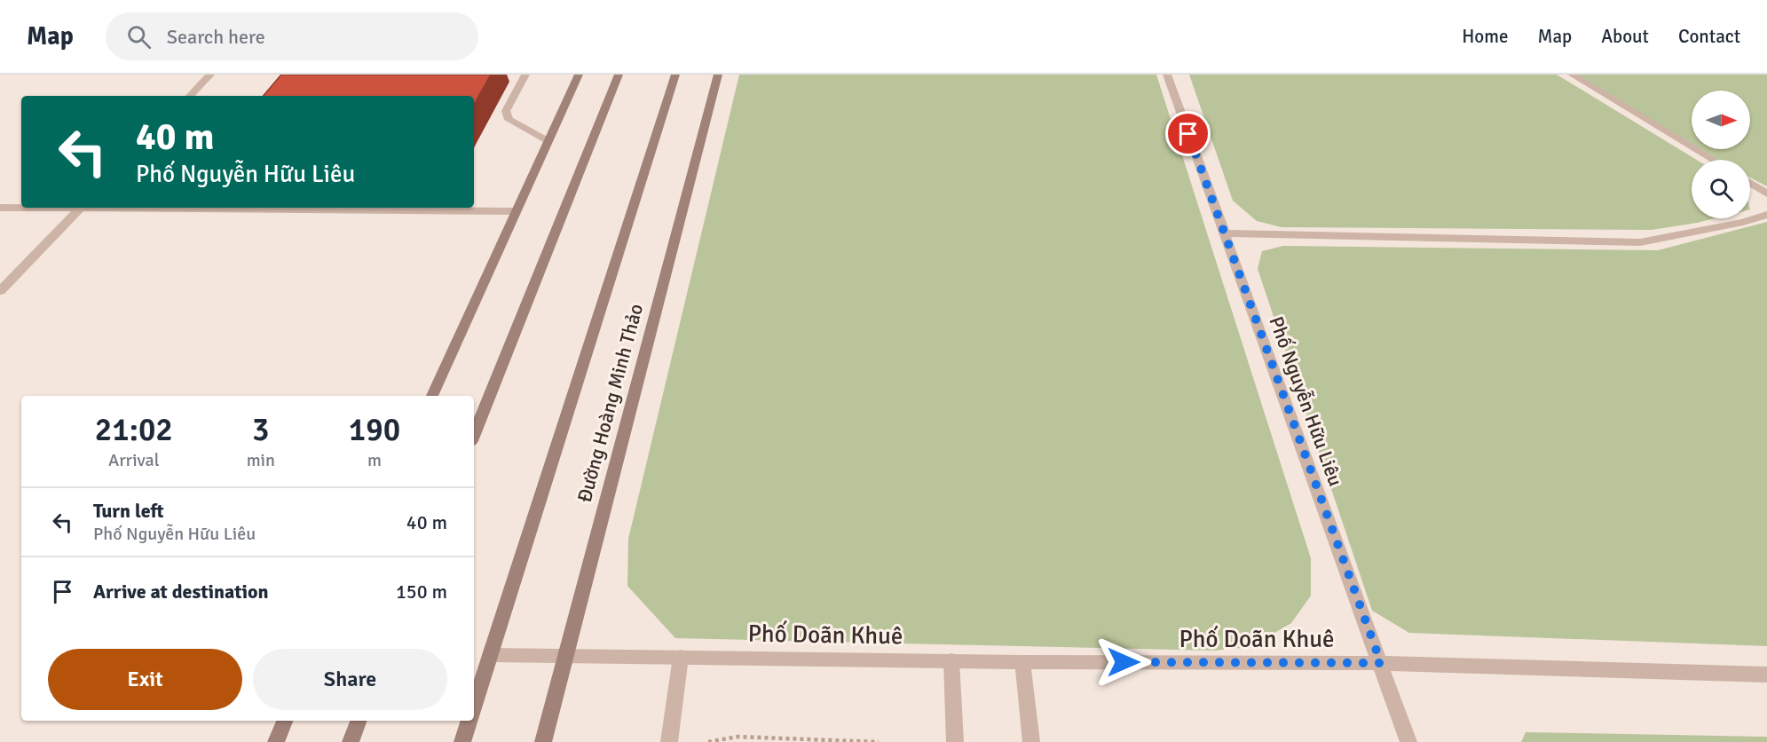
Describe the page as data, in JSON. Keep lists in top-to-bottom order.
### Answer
{
  "streets": {
    "main road": ["Đường Hoàng Minh Thảo"],
    "street": ["Phố Nguyễn Hữu Liêu", "Phố Doãn Khuê"]
  },
  "crossings": [
    ["Phố Nguyễn Hữu Liêu", "Phố Doãn Khuê"],
    ["Đường Hoàng Minh Thảo", "Phố Doãn Khuê"]
  ],
  "north": "right",
  "page": {
    "header": "Map",
    "search": "Search here",
    "nav": [
      "Home",
      "Map",
      "About",
      "Contact"
    ],
    "turn": ["40 m", "Phố Nguyễn Hữu Liêu"],
    "eta": [
      "21:02",
      "Arrival",
      "3",
      "min",
      "190",
      "m"
    ],
    "list": [
      {
        "name": "Turn left",
        "note": "Phố Nguyễn Hữu Liêu",
        "value": "40 m"
      },
      {
        "name": "Arrive at destination",
        "value": "150 m"
      }
    ],
    "buttons": ["Exit", "Share"]
  }
}
